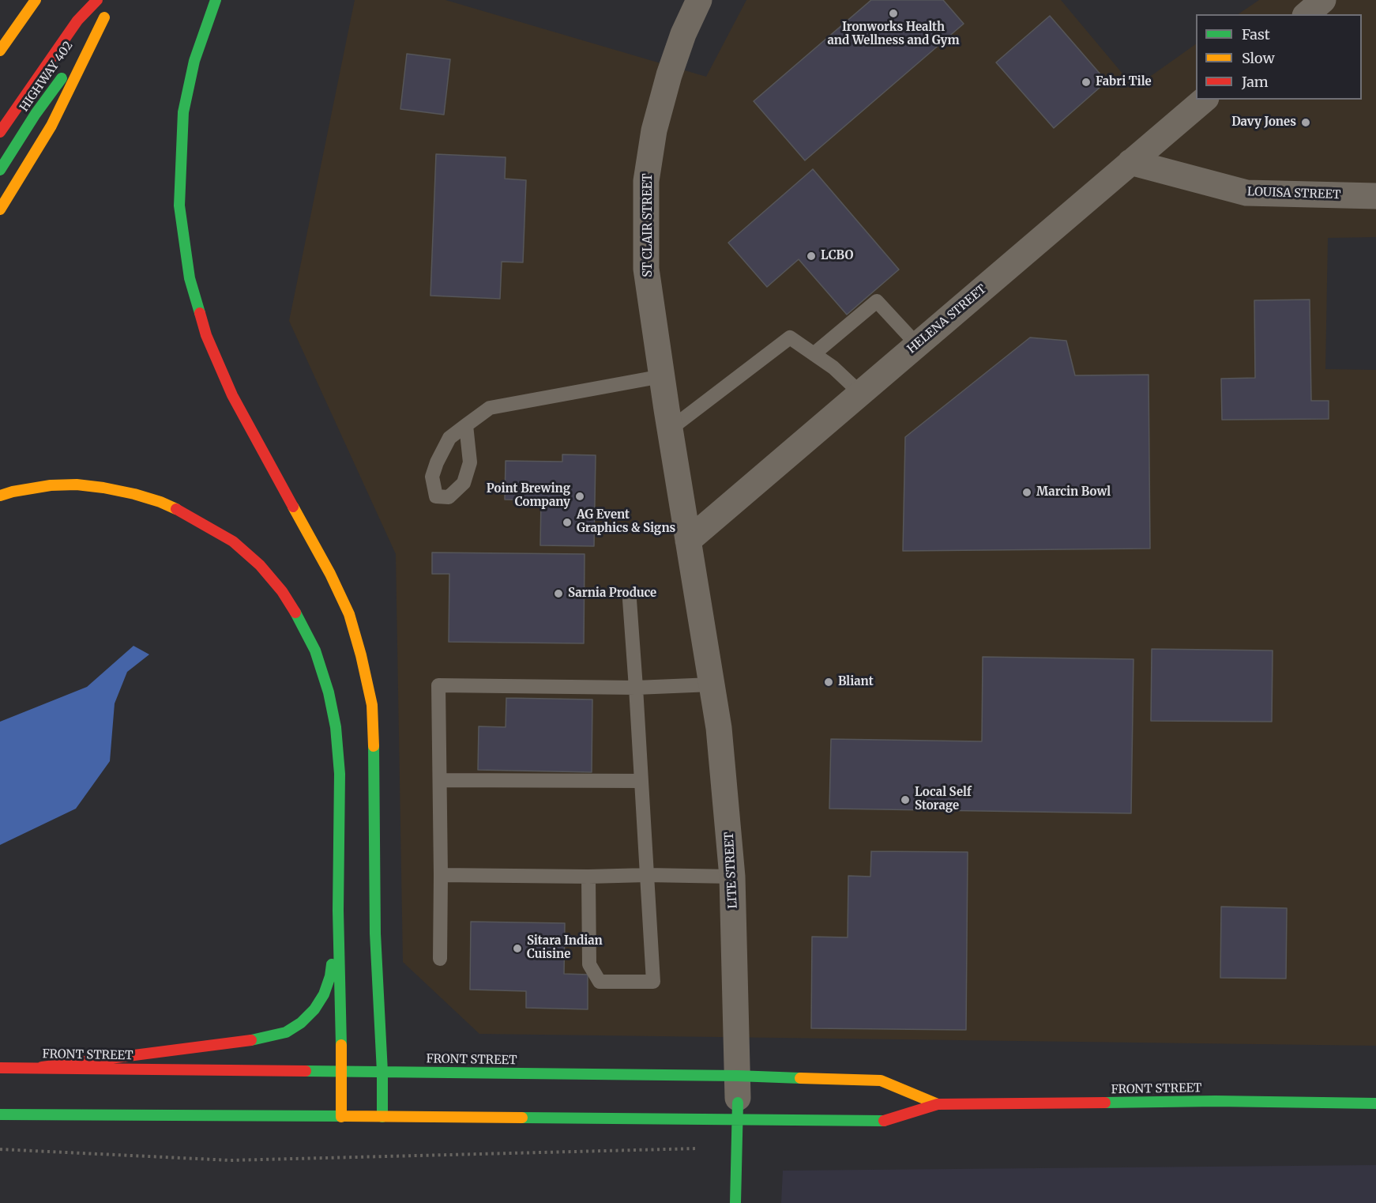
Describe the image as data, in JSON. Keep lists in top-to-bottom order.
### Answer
{
  "streets": {
    "main road": ["HIGHWAY 402", "LITE STREET", "FRONT STREET"],
    "street": ["LOUISA STREET", "ST CLAIR STREET", "HELENA STREET"]
  },
  "crossings": [
    ["LOUISA STREET", "HELENA STREET"],
    ["ST CLAIR STREET", "HELENA STREET"],
    ["ST CLAIR STREET", "LITE STREET"],
    ["HELENA STREET", "LITE STREET"],
    ["LITE STREET", "FRONT STREET"]
  ],
  "places": [
    "Ironworks Health and Wellness and Gym",
    "Fabri Tile",
    "Davy Jones",
    "LCBO",
    "Marcin Bowl",
    "Point Brewing Company",
    "AG Event Graphics & Signs",
    "Sarnia Produce",
    "Bliant",
    "Local Self Storage",
    "Sitara Indian Cuisine"
  ],
  "legend": ["Fast", "Slow", "Jam"]
}
